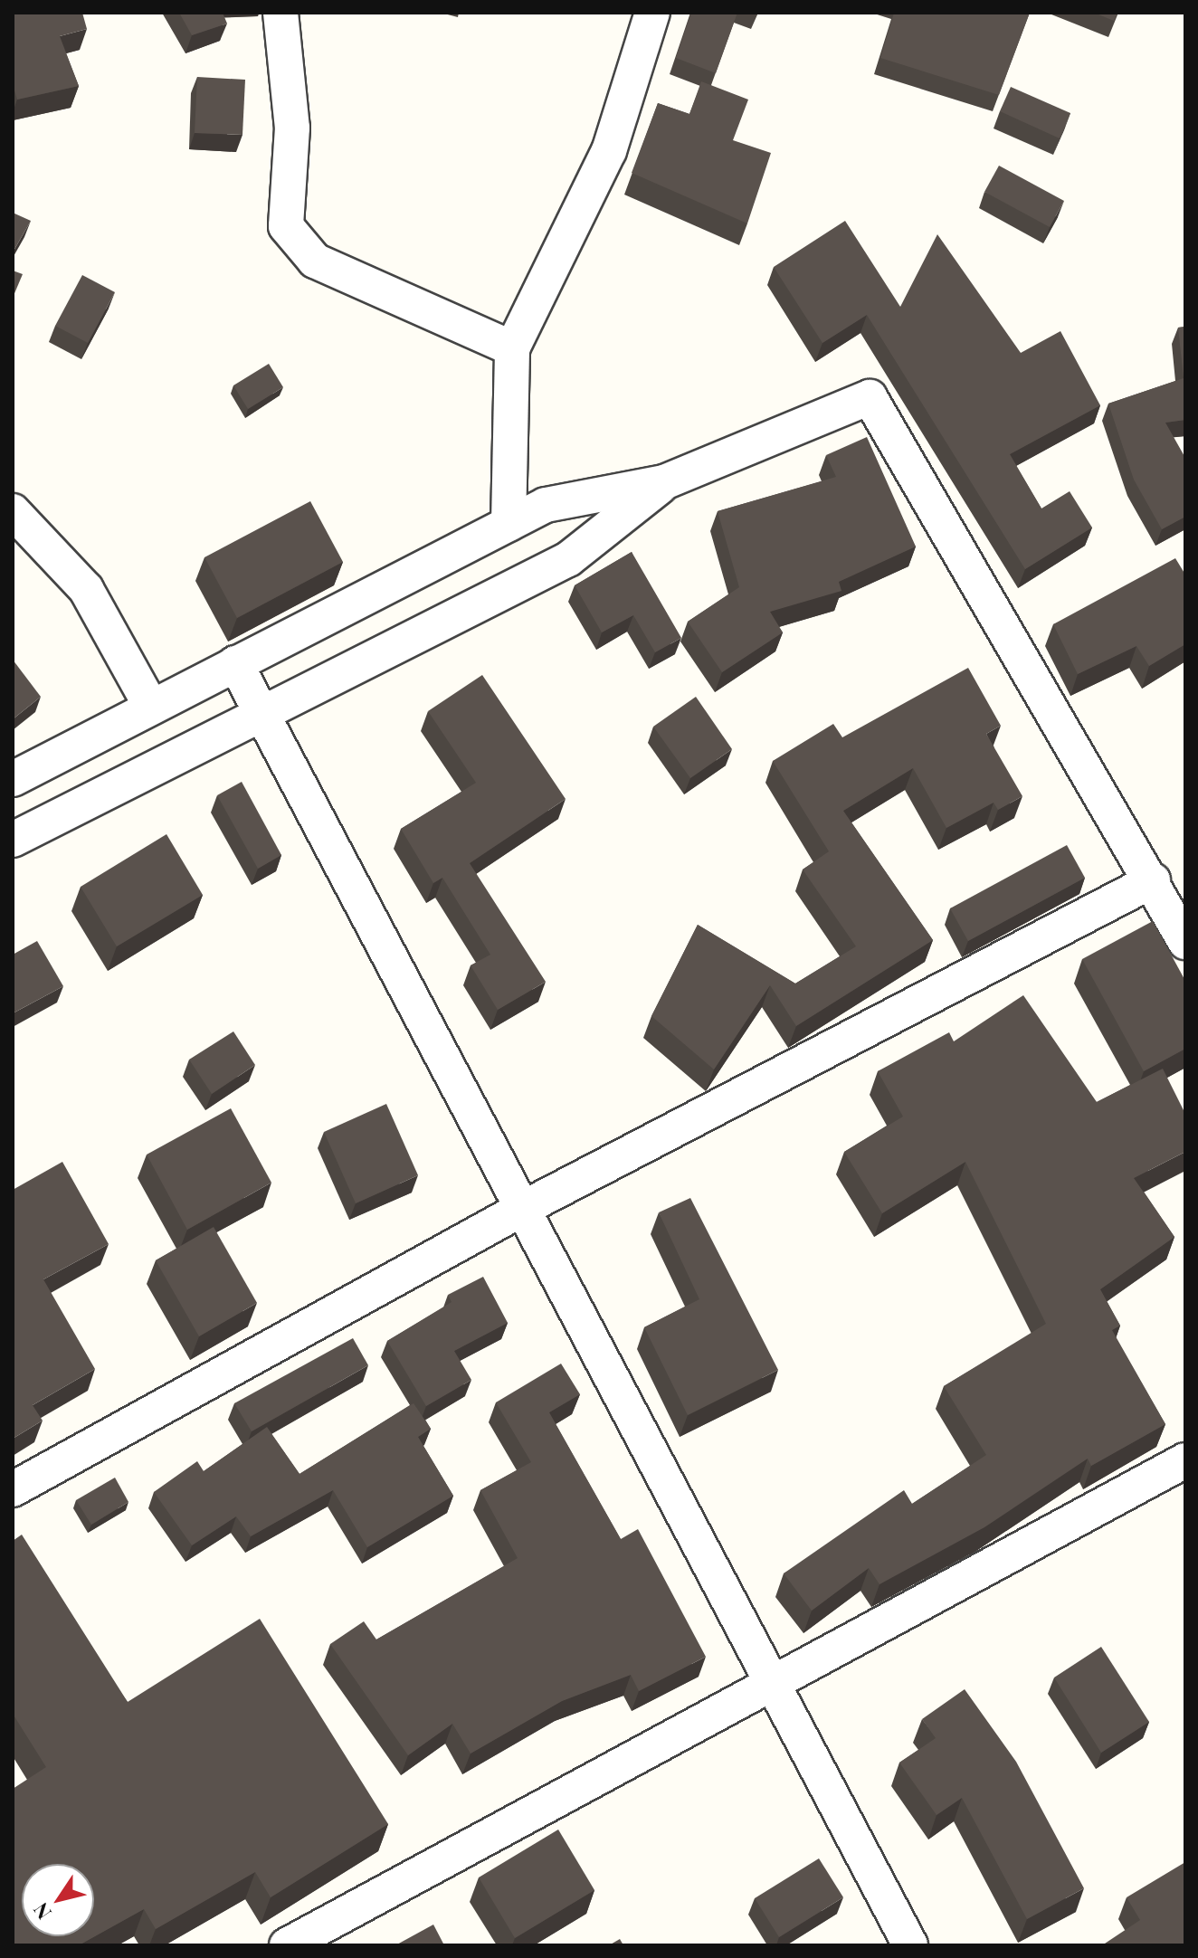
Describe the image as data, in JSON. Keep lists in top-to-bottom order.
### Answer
{
  "north": "bottom left"
}
